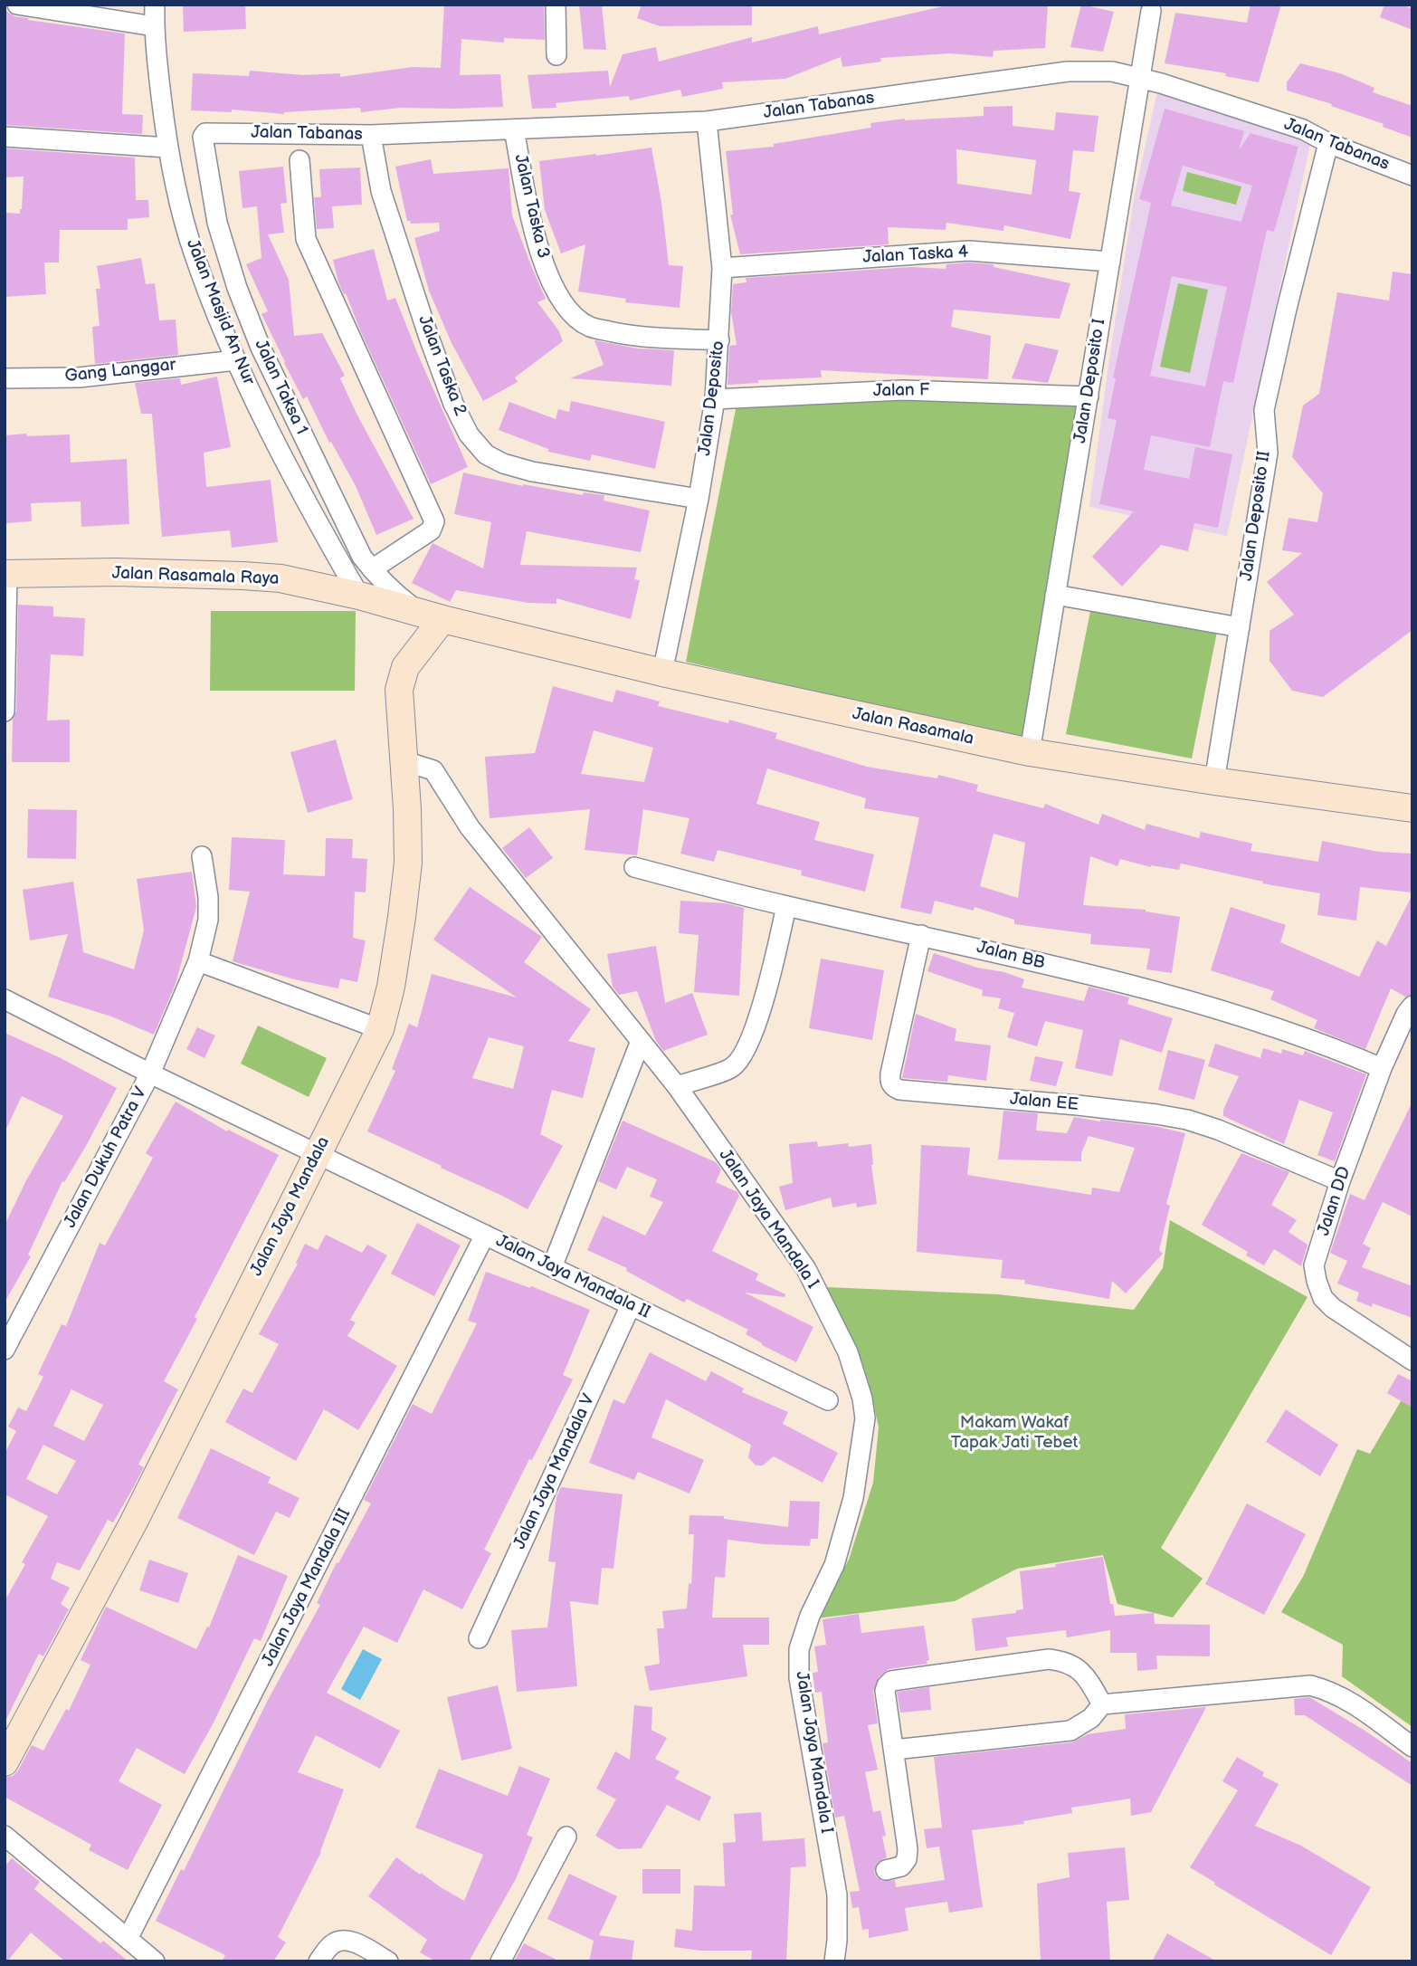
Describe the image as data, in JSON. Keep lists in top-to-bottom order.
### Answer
{
  "streets": {
    "street": [
      "Jalan Tabanas",
      "Jalan Taska 3",
      "Jalan Taska 4",
      "Jalan Masjid An Nur",
      "Jalan Taska 2",
      "Gang Langgar",
      "Jalan Deposito I",
      "Jalan Taksa 1",
      "Jalan F",
      "Jalan Deposito",
      "Jalan Deposito II",
      "Jalan Rasamala Raya",
      "Jalan Rasamala",
      "Jalan BB",
      "Jalan EE",
      "Jalan Dukuh Patra V",
      "Jalan DD",
      "Jalan Jaya Mandala",
      "Jalan Jaya Mandala I",
      "Jalan Jaya Mandala II",
      "Jalan Jaya Mandala V",
      "Jalan Jaya Mandala III"
    ]
  },
  "crossings": [
    ["Jalan Tabanas", "Jalan Taska 3"],
    ["Jalan Tabanas", "Jalan Taska 2"],
    ["Jalan Tabanas", "Jalan Deposito I"],
    ["Jalan Tabanas", "Jalan Taksa 1"],
    ["Jalan Tabanas", "Jalan Deposito"],
    ["Jalan Tabanas", "Jalan Deposito II"],
    ["Jalan Taska 3", "Jalan Deposito"],
    ["Jalan Taska 4", "Jalan Deposito I"],
    ["Jalan Taska 4", "Jalan Deposito"],
    ["Jalan Masjid An Nur", "Gang Langgar"],
    ["Jalan Masjid An Nur", "Jalan Rasamala Raya"],
    ["Jalan Taska 2", "Jalan Deposito"],
    ["Jalan Deposito I", "Jalan F"],
    ["Jalan Deposito I", "Jalan Rasamala"],
    ["Jalan Taksa 1", "Jalan Rasamala Raya"],
    ["Jalan Taksa 1", "Jalan Rasamala"],
    ["Jalan Taksa 1", "Jalan Jaya Mandala"],
    ["Jalan F", "Jalan Deposito"],
    ["Jalan Deposito", "Jalan Rasamala"],
    ["Jalan Deposito II", "Jalan Rasamala"],
    ["Jalan Rasamala Raya", "Jalan Rasamala"],
    ["Jalan Rasamala Raya", "Jalan Jaya Mandala"],
    ["Jalan Rasamala", "Jalan Jaya Mandala"],
    ["Jalan BB", "Jalan EE"],
    ["Jalan BB", "Jalan DD"],
    ["Jalan EE", "Jalan DD"],
    ["Jalan Dukuh Patra V", "Jalan Jaya Mandala II"],
    ["Jalan Jaya Mandala", "Jalan Jaya Mandala I"],
    ["Jalan Jaya Mandala", "Jalan Jaya Mandala II"],
    ["Jalan Jaya Mandala II", "Jalan Jaya Mandala V"],
    ["Jalan Jaya Mandala II", "Jalan Jaya Mandala III"]
  ],
  "parks": ["Makam Wakaf Tapak Jati Tebet"]
}
